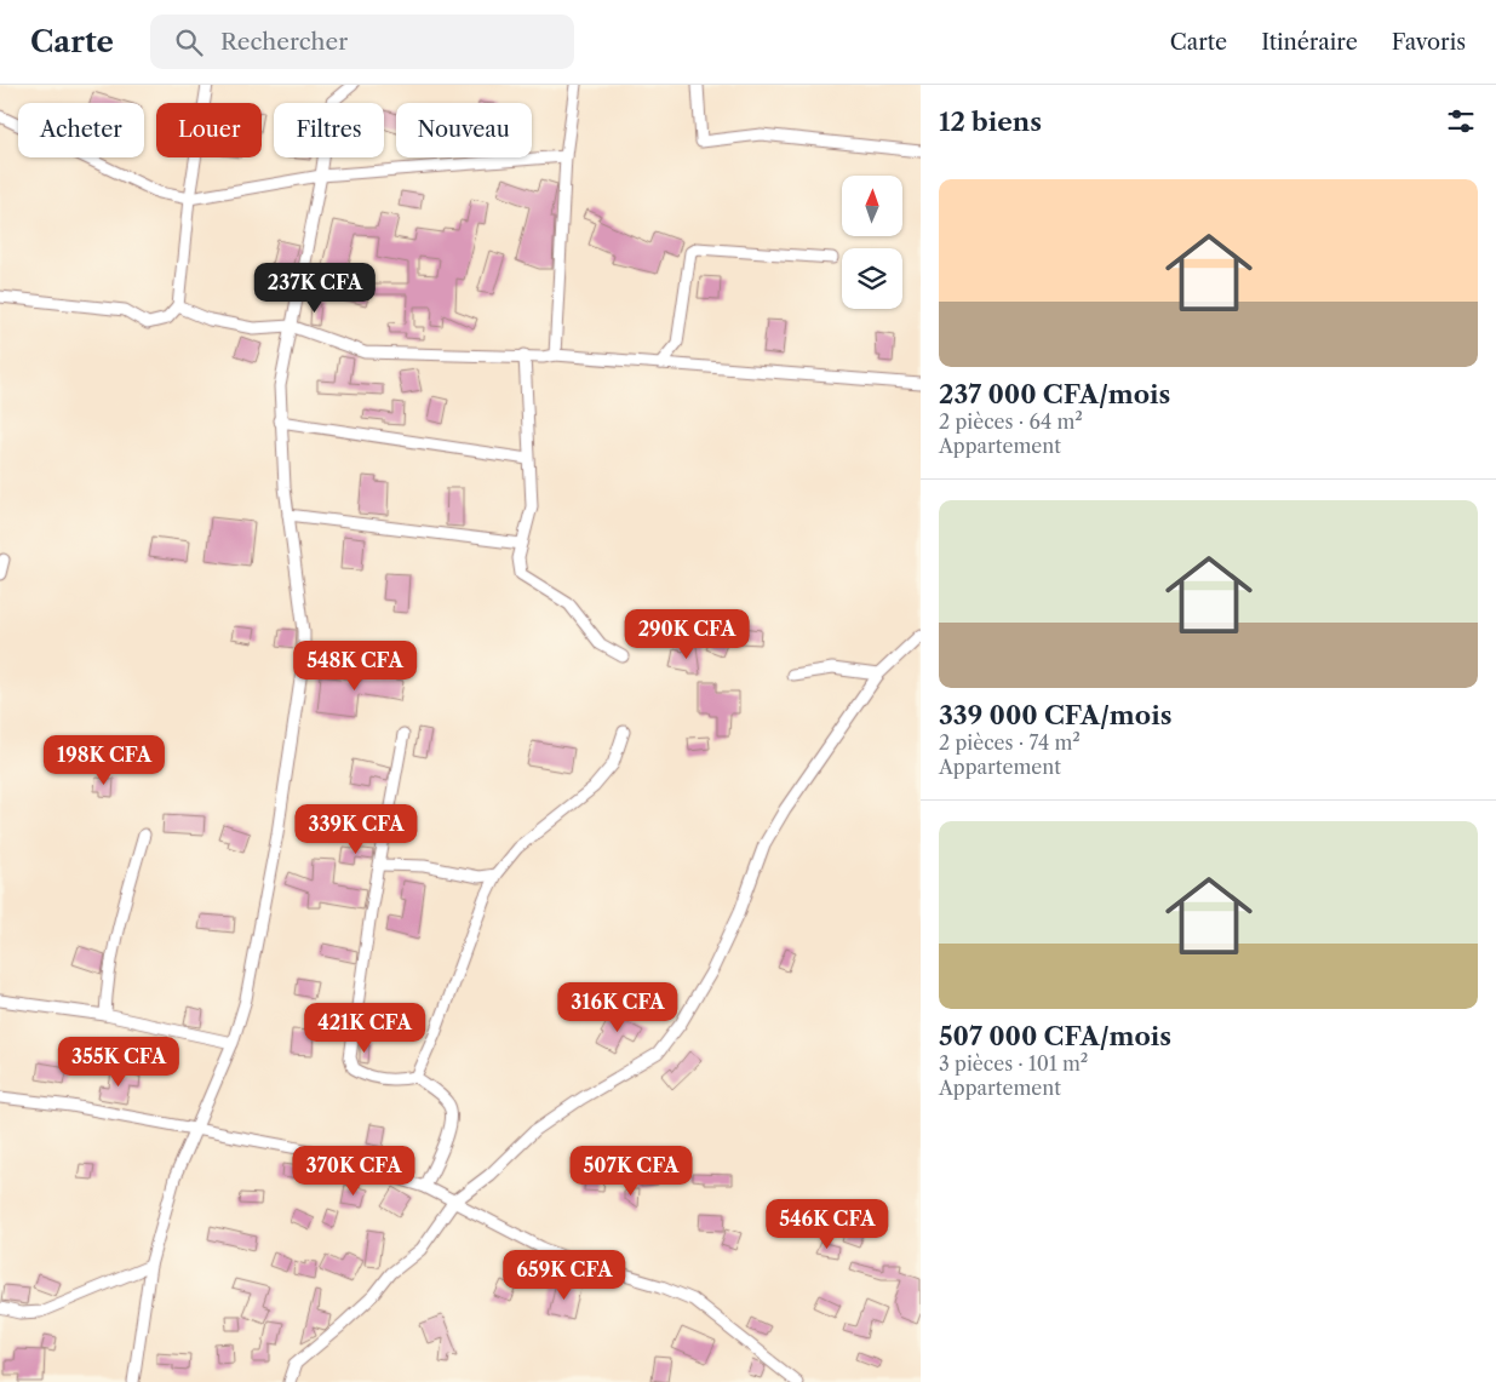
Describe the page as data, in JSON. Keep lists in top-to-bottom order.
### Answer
{
  "north": "top",
  "page": {
    "header": "Carte",
    "search": "Rechercher",
    "nav": ["Carte", "Itinéraire", "Favoris"],
    "heading": "12 biens",
    "chip": [
      "Acheter",
      "Louer",
      "Filtres",
      "Nouveau"
    ],
    "list": [
      {
        "name": "237 000 CFA/mois",
        "note": "2 pièces · 64 m² · Appartement"
      },
      {
        "name": "339 000 CFA/mois",
        "note": "2 pièces · 74 m² · Appartement"
      },
      {
        "name": "507 000 CFA/mois",
        "note": "3 pièces · 101 m² · Appartement"
      }
    ],
    "price": [
      "237K CFA",
      "290K CFA",
      "548K CFA",
      "198K CFA",
      "339K CFA",
      "316K CFA",
      "421K CFA",
      "355K CFA",
      "370K CFA",
      "507K CFA",
      "546K CFA",
      "659K CFA"
    ]
  }
}
